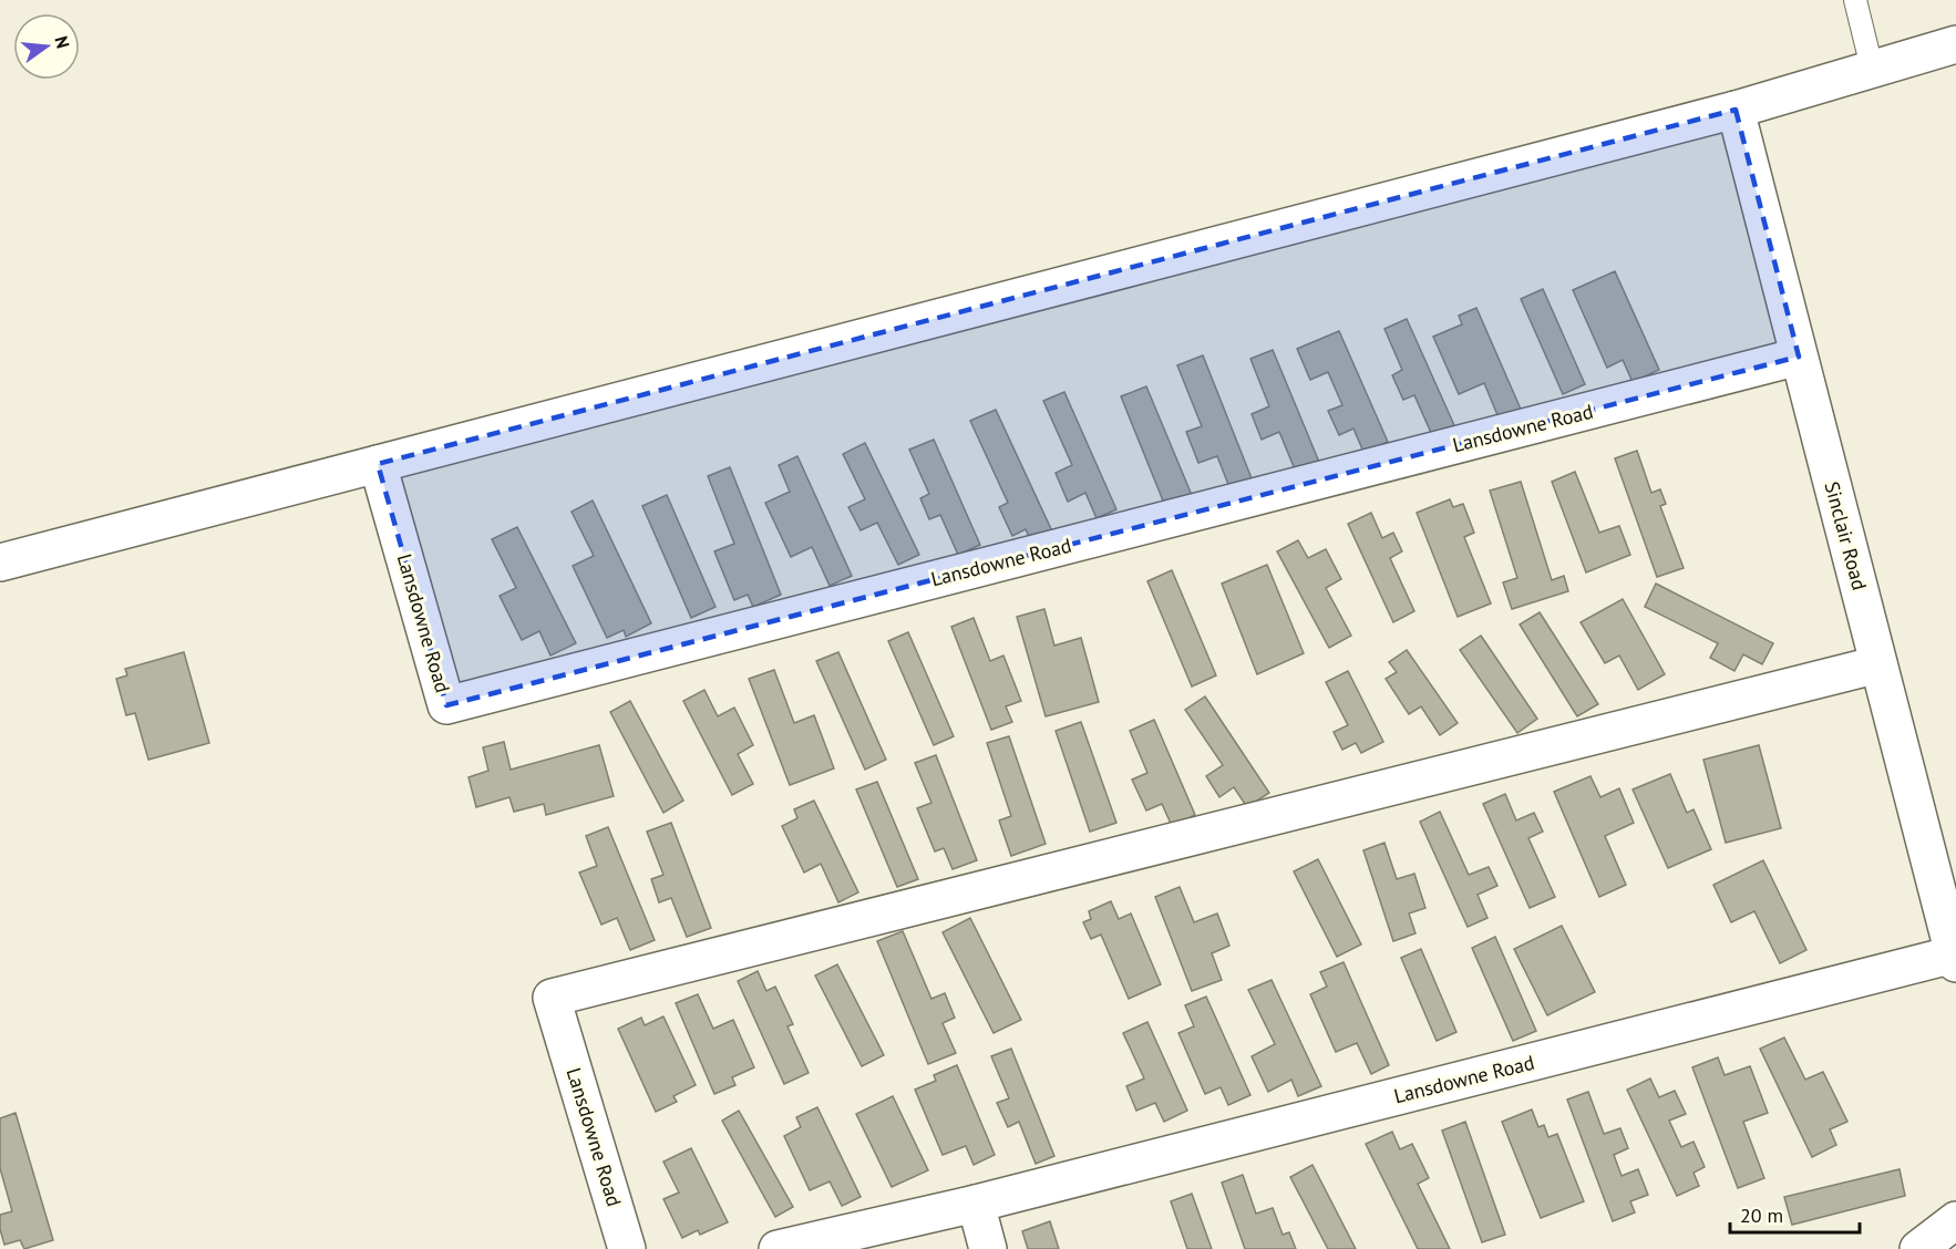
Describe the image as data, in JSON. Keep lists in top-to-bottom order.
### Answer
{
  "streets": {
    "street": ["Lansdowne Road", "Sinclair Road"]
  },
  "crossings": [
    ["Lansdowne Road", "Sinclair Road"]
  ],
  "scale_bar": "20 m",
  "north": "right"
}
